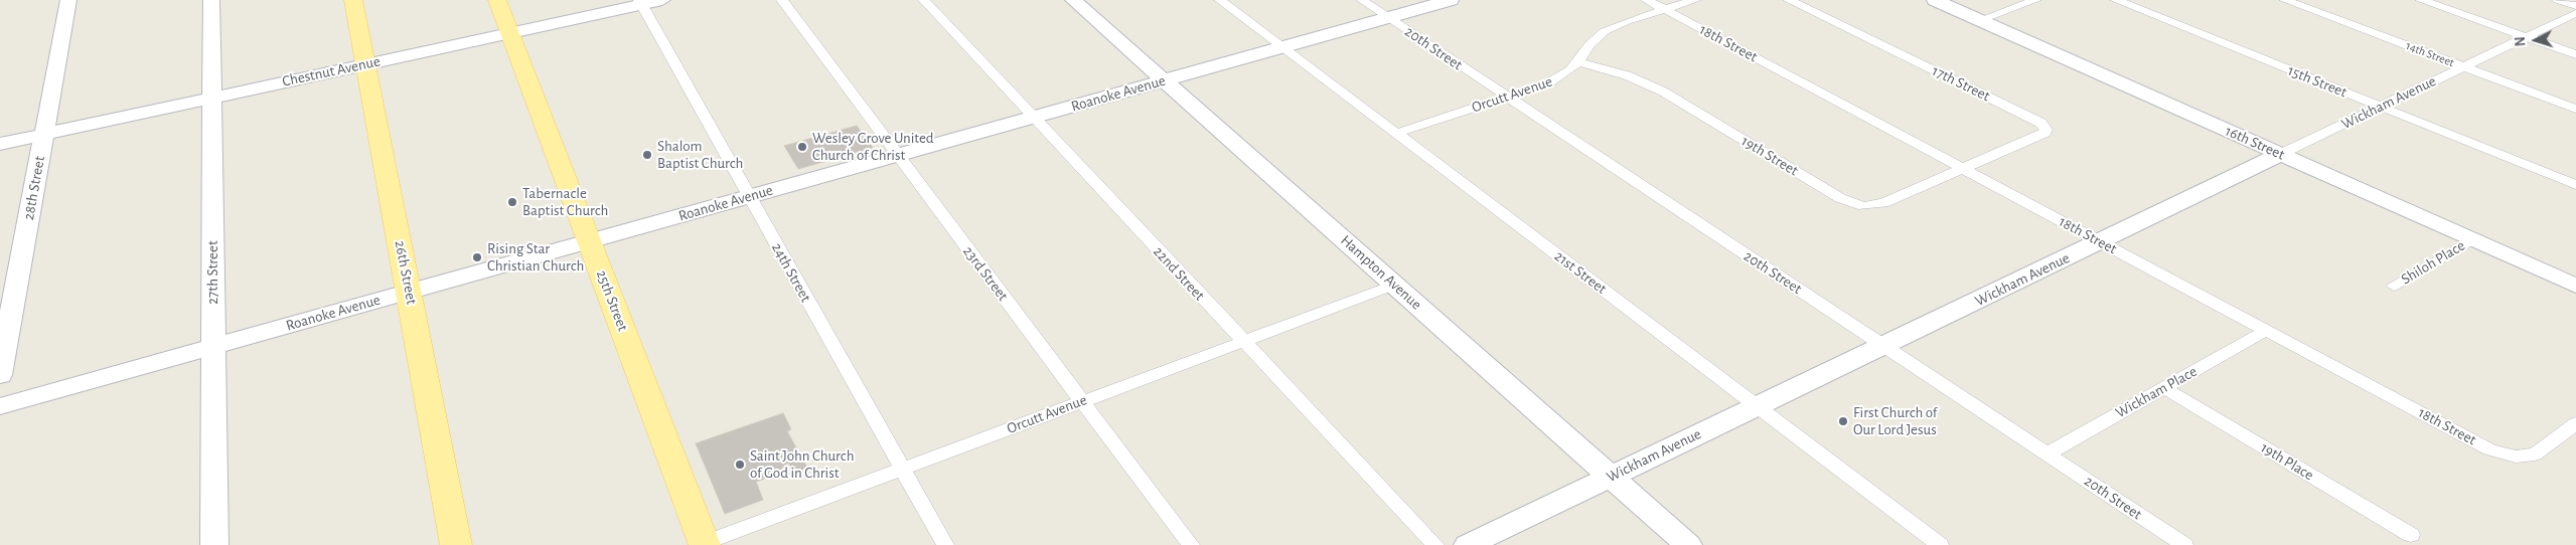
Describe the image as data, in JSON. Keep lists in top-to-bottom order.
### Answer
{
  "streets": {
    "main road": ["26th Street", "25th Street"],
    "street": [
      "18th Street",
      "20th Street",
      "14th Street",
      "Chestnut Avenue",
      "15th Street",
      "17th Street",
      "Roanoke Avenue",
      "Orcutt Avenue",
      "Wickham Avenue",
      "16th Street",
      "19th Street",
      "28th Street",
      "Shiloh Place",
      "27th Street",
      "24th Street",
      "Hampton Avenue",
      "21st Street",
      "23rd Street",
      "22nd Street",
      "Wickham Place",
      "19th Place"
    ]
  },
  "crossings": [
    ["18th Street", "17th Street"],
    ["18th Street", "Orcutt Avenue"],
    ["18th Street", "Wickham Avenue"],
    ["18th Street", "19th Street"],
    ["18th Street", "Wickham Place"],
    ["20th Street", "Roanoke Avenue"],
    ["20th Street", "Orcutt Avenue"],
    ["20th Street", "Wickham Avenue"],
    ["20th Street", "Wickham Place"],
    ["14th Street", "Wickham Avenue"],
    ["Chestnut Avenue", "28th Street"],
    ["Chestnut Avenue", "27th Street"],
    ["Chestnut Avenue", "26th Street"],
    ["Chestnut Avenue", "24th Street"],
    ["Chestnut Avenue", "25th Street"],
    ["15th Street", "Wickham Avenue"],
    ["17th Street", "19th Street"],
    ["Roanoke Avenue", "27th Street"],
    ["Roanoke Avenue", "26th Street"],
    ["Roanoke Avenue", "24th Street"],
    ["Roanoke Avenue", "Hampton Avenue"],
    ["Roanoke Avenue", "21st Street"],
    ["Roanoke Avenue", "23rd Street"],
    ["Roanoke Avenue", "22nd Street"],
    ["Roanoke Avenue", "25th Street"],
    ["Orcutt Avenue", "19th Street"],
    ["Orcutt Avenue", "24th Street"],
    ["Orcutt Avenue", "Hampton Avenue"],
    ["Orcutt Avenue", "21st Street"],
    ["Orcutt Avenue", "23rd Street"],
    ["Orcutt Avenue", "22nd Street"],
    ["Orcutt Avenue", "25th Street"],
    ["Wickham Avenue", "16th Street"],
    ["Wickham Avenue", "Hampton Avenue"],
    ["Wickham Avenue", "21st Street"],
    ["16th Street", "Shiloh Place"],
    ["Wickham Place", "19th Place"]
  ],
  "places": [
    "Wesley Grove United Church of Christ",
    "Shalom Baptist Church",
    "Tabernacle Baptist Church",
    "Rising Star Christian Church",
    "First Church of Our Lord Jesus",
    "Saint John Church of God in Christ"
  ],
  "north": "left"
}
